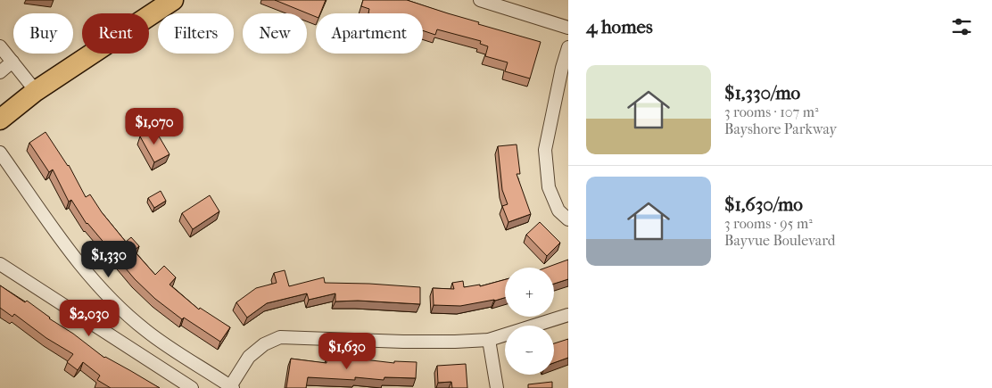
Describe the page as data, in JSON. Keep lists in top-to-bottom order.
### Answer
{
  "page": {
    "heading": "4 homes",
    "chip": [
      "Buy",
      "Rent",
      "Filters",
      "New",
      "Apartment"
    ],
    "list": [
      {
        "name": "$1,330/mo",
        "note": "3 rooms · 107 m² · Bayshore Parkway"
      },
      {
        "name": "$1,630/mo",
        "note": "3 rooms · 95 m² · Bayvue Boulevard"
      }
    ],
    "price": [
      "$1,070",
      "$1,330",
      "$2,030",
      "$1,630"
    ],
    "map_buttons": ["+", "−"]
  }
}
